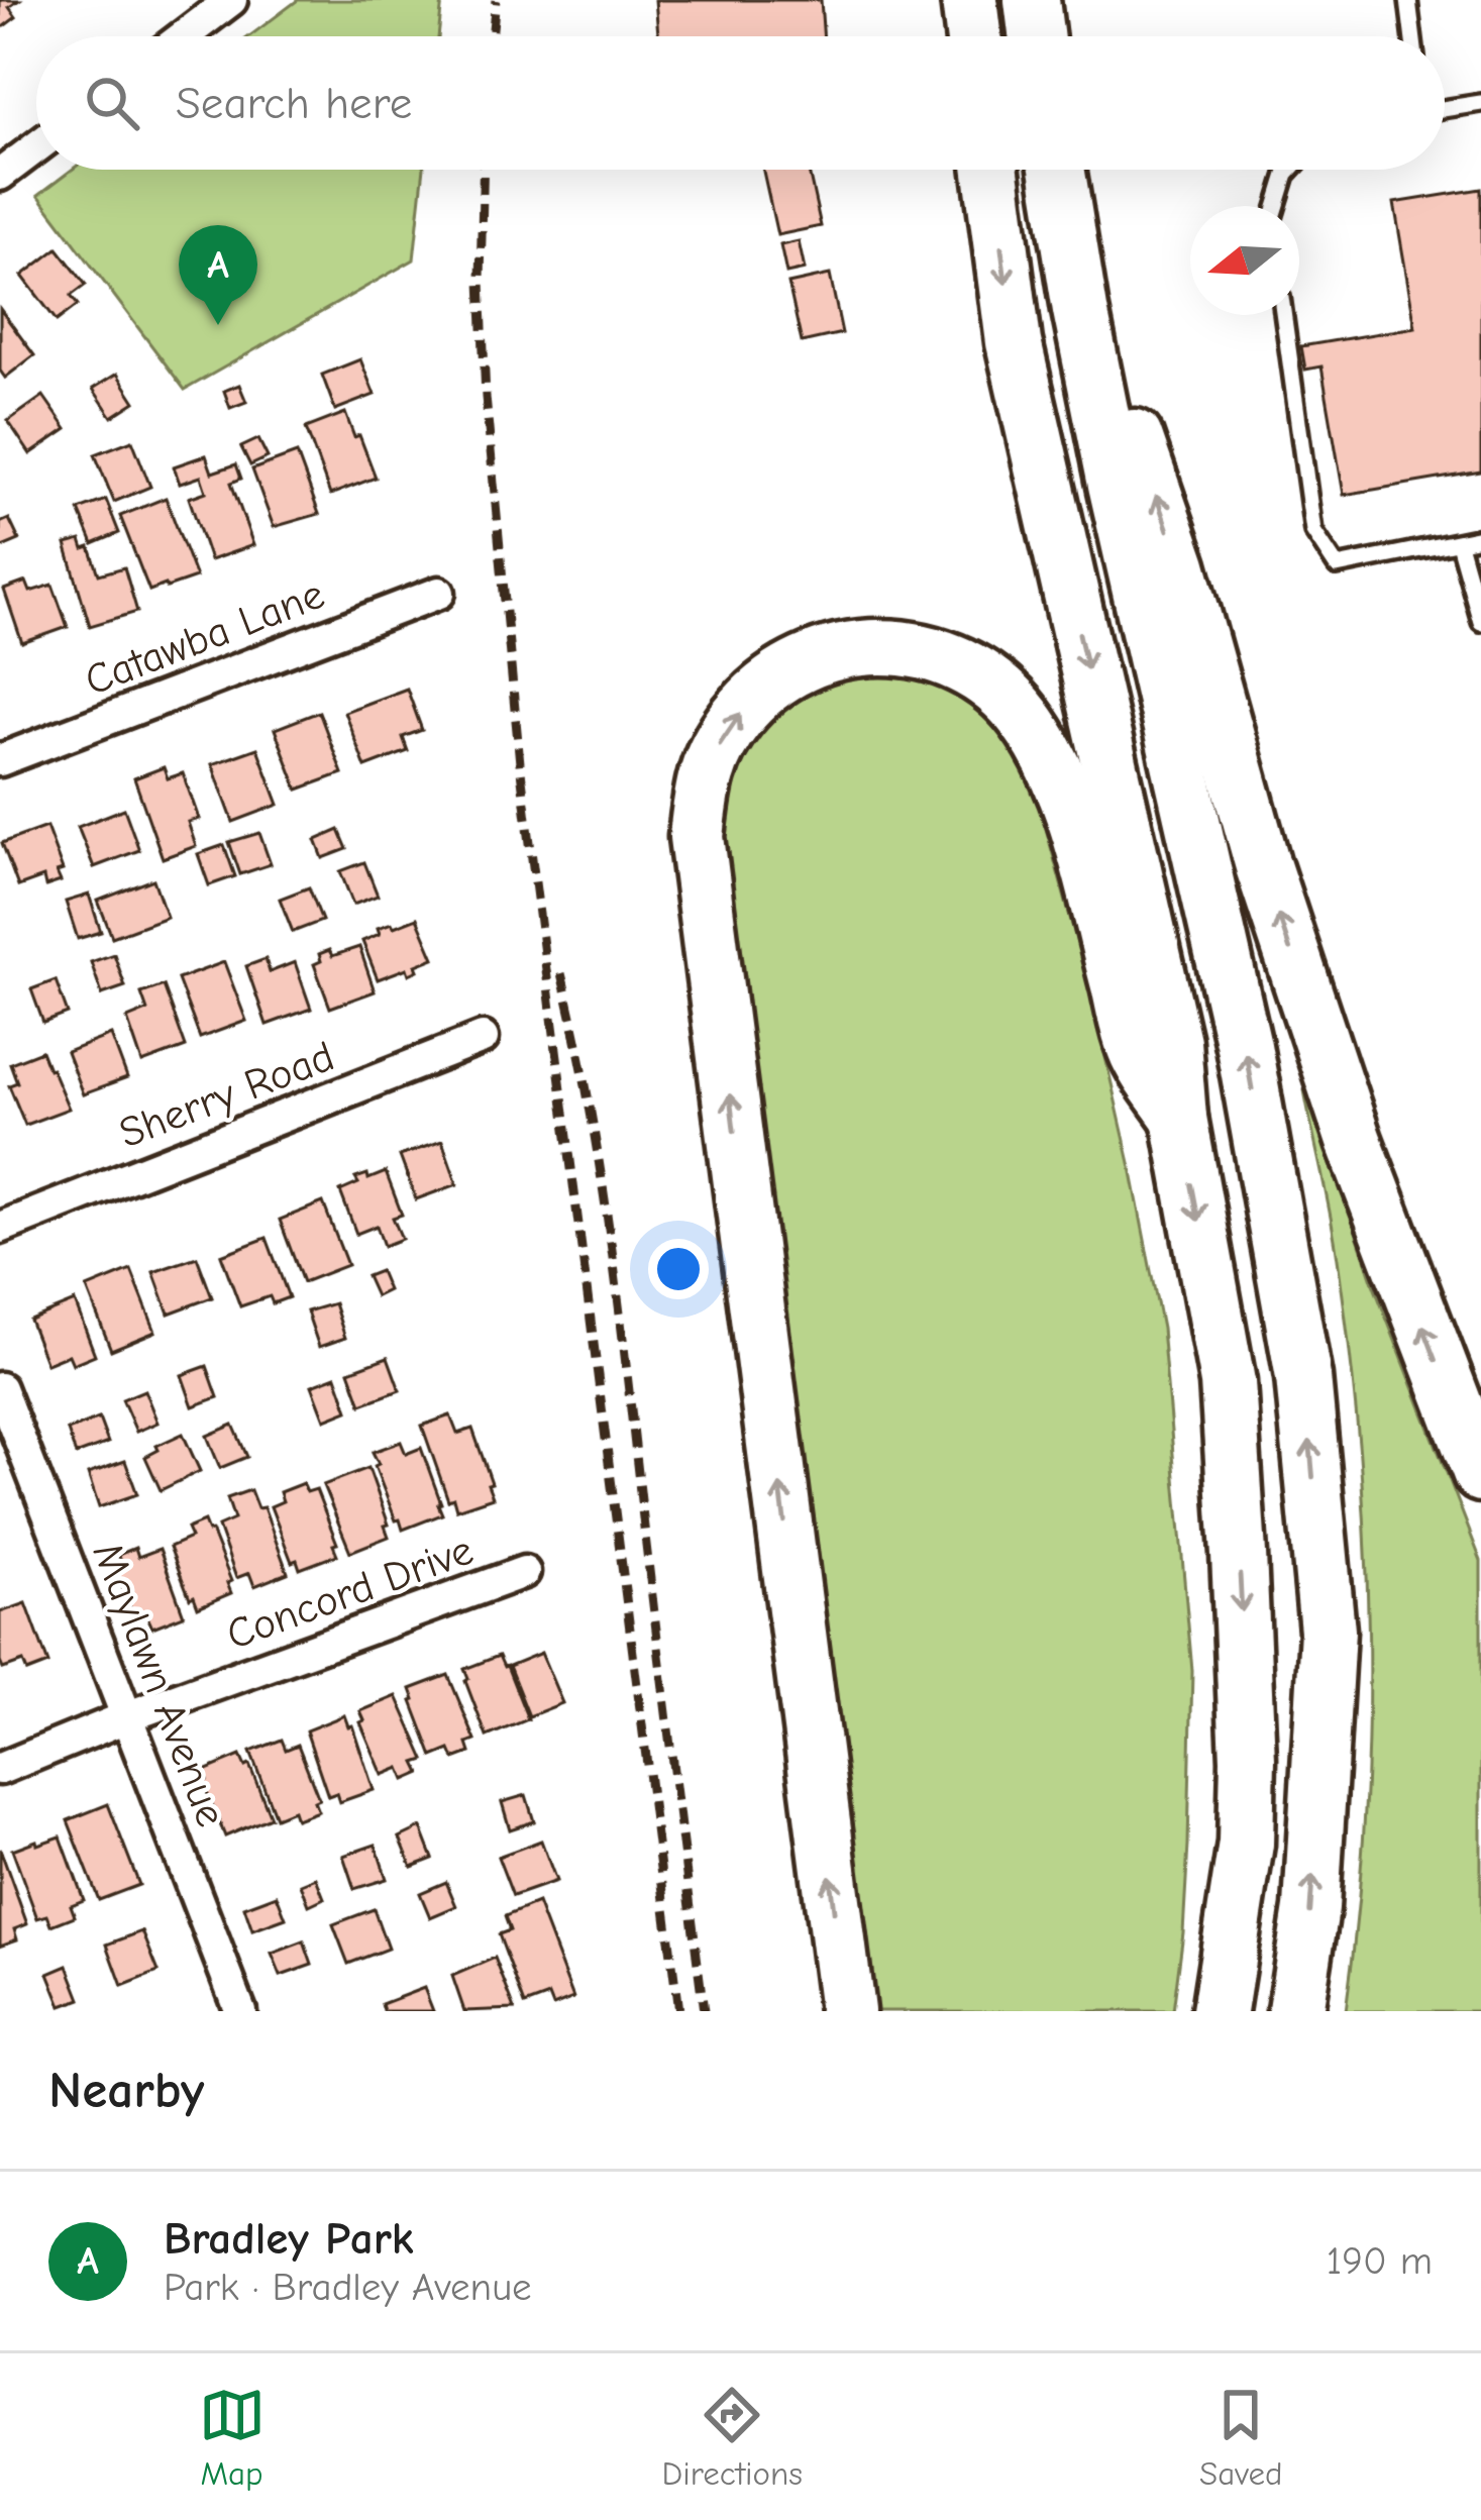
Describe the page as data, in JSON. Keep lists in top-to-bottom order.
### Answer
{
  "streets": {
    "street": [
      "Catawba Lane",
      "Sherry Road",
      "Concord Drive",
      "Maylawn Avenue"
    ]
  },
  "crossings": [
    ["Concord Drive", "Maylawn Avenue"]
  ],
  "north": "left",
  "page": {
    "search": "Search here",
    "pins": "A",
    "heading": "Nearby",
    "list": [
      {
        "mark": "A",
        "name": "Bradley Park",
        "note": "Park · Bradley Avenue",
        "value": "190 m"
      }
    ],
    "nav": ["Map", "Directions", "Saved"]
  }
}
